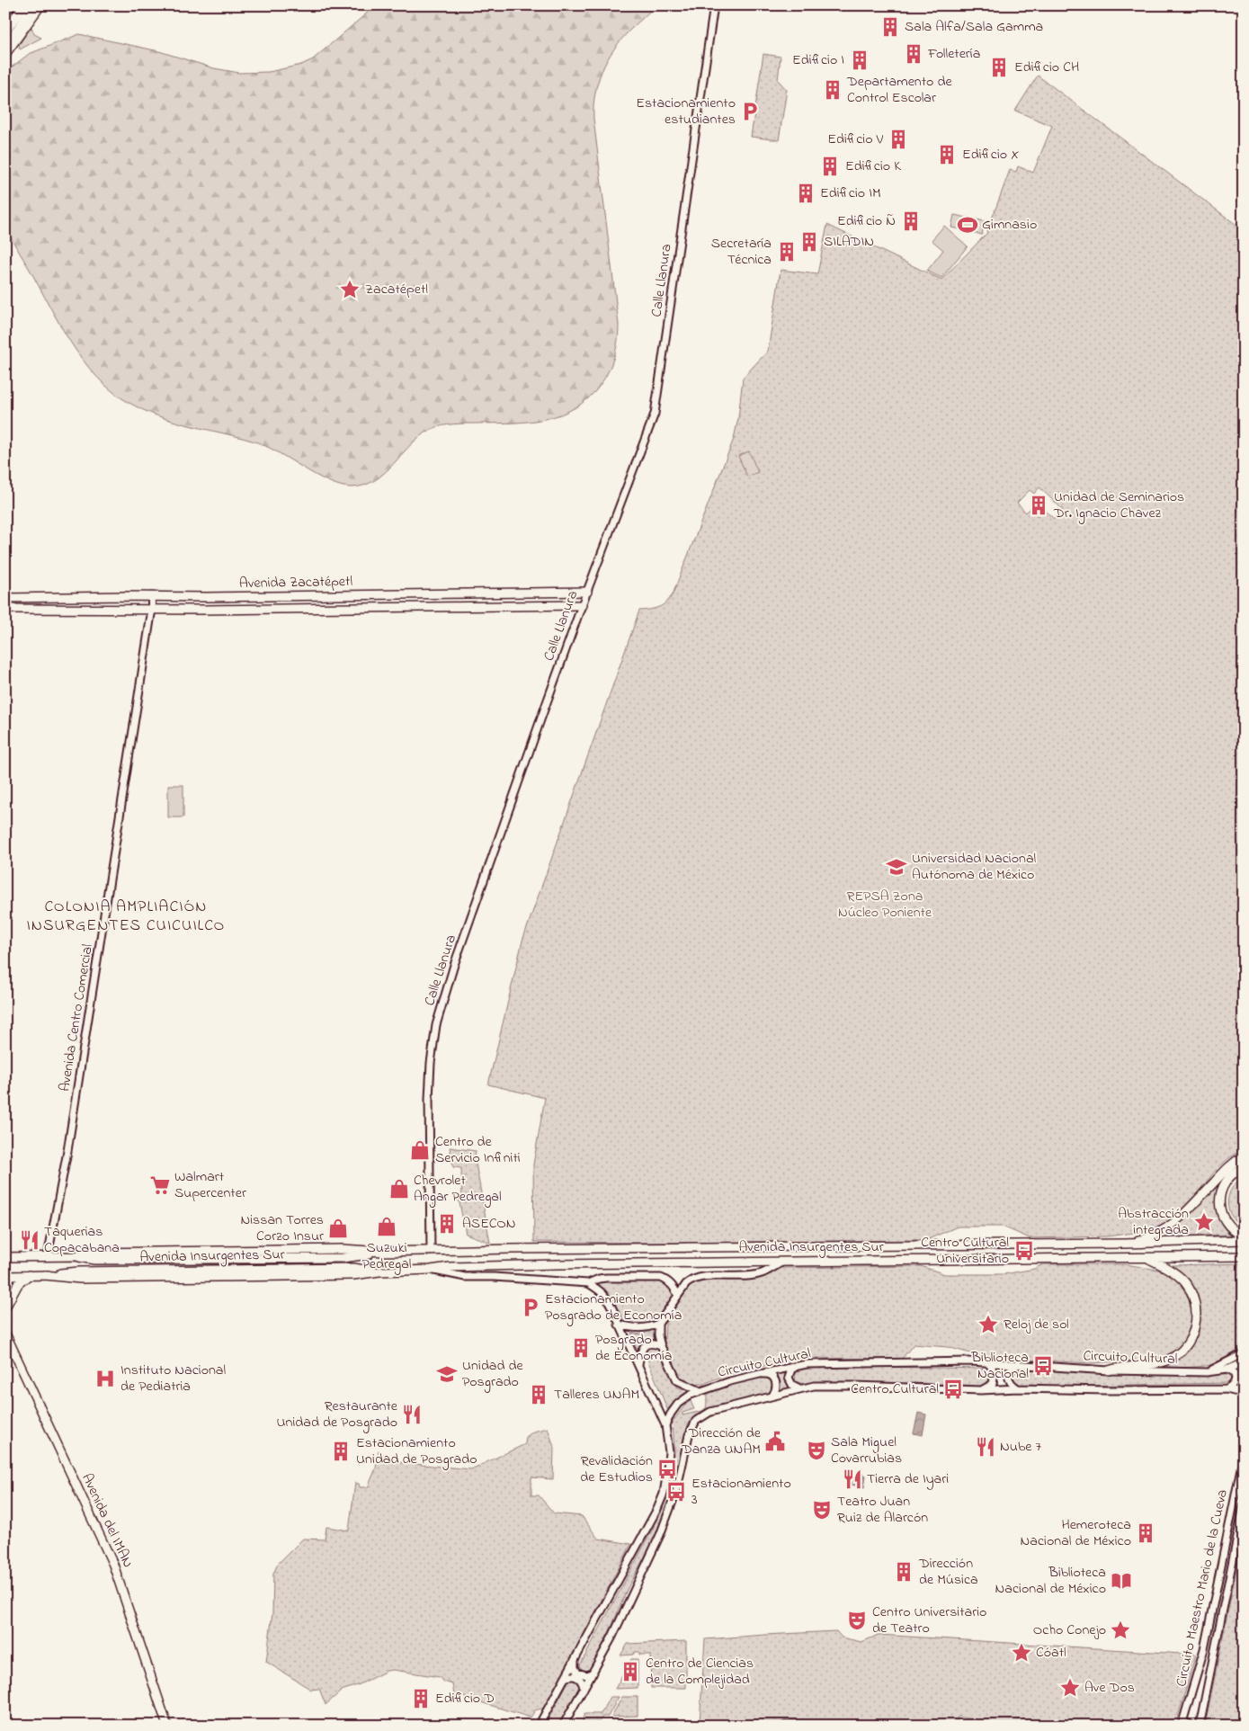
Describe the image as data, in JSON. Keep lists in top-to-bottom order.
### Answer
{
  "streets": {
    "main road": ["Avenida Zacatépetl", "Avenida Insurgentes Sur", "Avenida del IMAN"],
    "street": [
      "Calle Llanura",
      "Avenida Centro Comercial",
      "Circuito Cultural",
      "Circuito Maestro Mario de la Cueva"
    ]
  },
  "crossings": [
    ["Calle Llanura", "Avenida Zacatépetl"],
    ["Calle Llanura", "Avenida Insurgentes Sur"],
    ["Avenida Zacatépetl", "Avenida Centro Comercial"],
    ["Avenida Centro Comercial", "Avenida Insurgentes Sur"]
  ],
  "districts": ["COLONIA AMPLIACIÓN INSURGENTES CUICUILCO"],
  "parks": ["REPSA Zona Núcleo Poniente"],
  "places": {
    "building": [
      "Sala Alfa/Sala Gamma",
      "Folletería",
      "Edificio I",
      "Edificio CH",
      "Departamento de Control Escolar",
      "Edificio V",
      "Edificio X",
      "Edificio K",
      "Edificio IM",
      "Edificio Ñ",
      "SILADIN",
      "Secretaría Técnica",
      "Unidad de Seminarios Dr. Ignacio Chavez",
      "ASECON",
      "Posgrado de Economía",
      "Talleres UNAM",
      "Estacionamiento Unidad de Posgrado",
      "Hemeroteca Nacional de México",
      "Dirección de Música",
      "Centro de Ciencias de la Complejidad",
      "Edificio D"
    ],
    "parking": ["Estacionamiento estudiantes", "Estacionamiento Posgrado de Economía"],
    "sports": ["Gimnasio"],
    "place": [
      "Zacatépetl",
      "Abstracción integrada",
      "Reloj de sol",
      "Ocho Conejo",
      "Cóatl",
      "Ave Dos"
    ],
    "school or university": ["Universidad Nacional Autónoma de México", "Unidad de Posgrado"],
    "shop": [
      "Centro de Servicio Infiniti",
      "Chevrolet Angar Pedregal",
      "Suzuki Pedregal",
      "Nissan Torres Corzo Insur"
    ],
    "supermarket": ["Walmart Supercenter"],
    "restaurant": [
      "Taquerias Copacabana",
      "Restaurante Unidad de Posgrado",
      "Nube 7",
      "Tierra de Iyari"
    ],
    "bus stop": [
      "Centro Cultural Universitario",
      "Biblioteca Nacional",
      "Centro Cultural",
      "Revalidación de Estudios",
      "Estacionamiento 3"
    ],
    "hospital": ["Instituto Nacional de Pediatria"],
    "public building": ["Dirección de Danza UNAM"],
    "theatre": ["Sala Miguel Covarrubias", "Teatro Juan Ruiz de Alarcón", "Centro Universitario de Teatro"],
    "library": ["Biblioteca Nacional de México"]
  }
}
